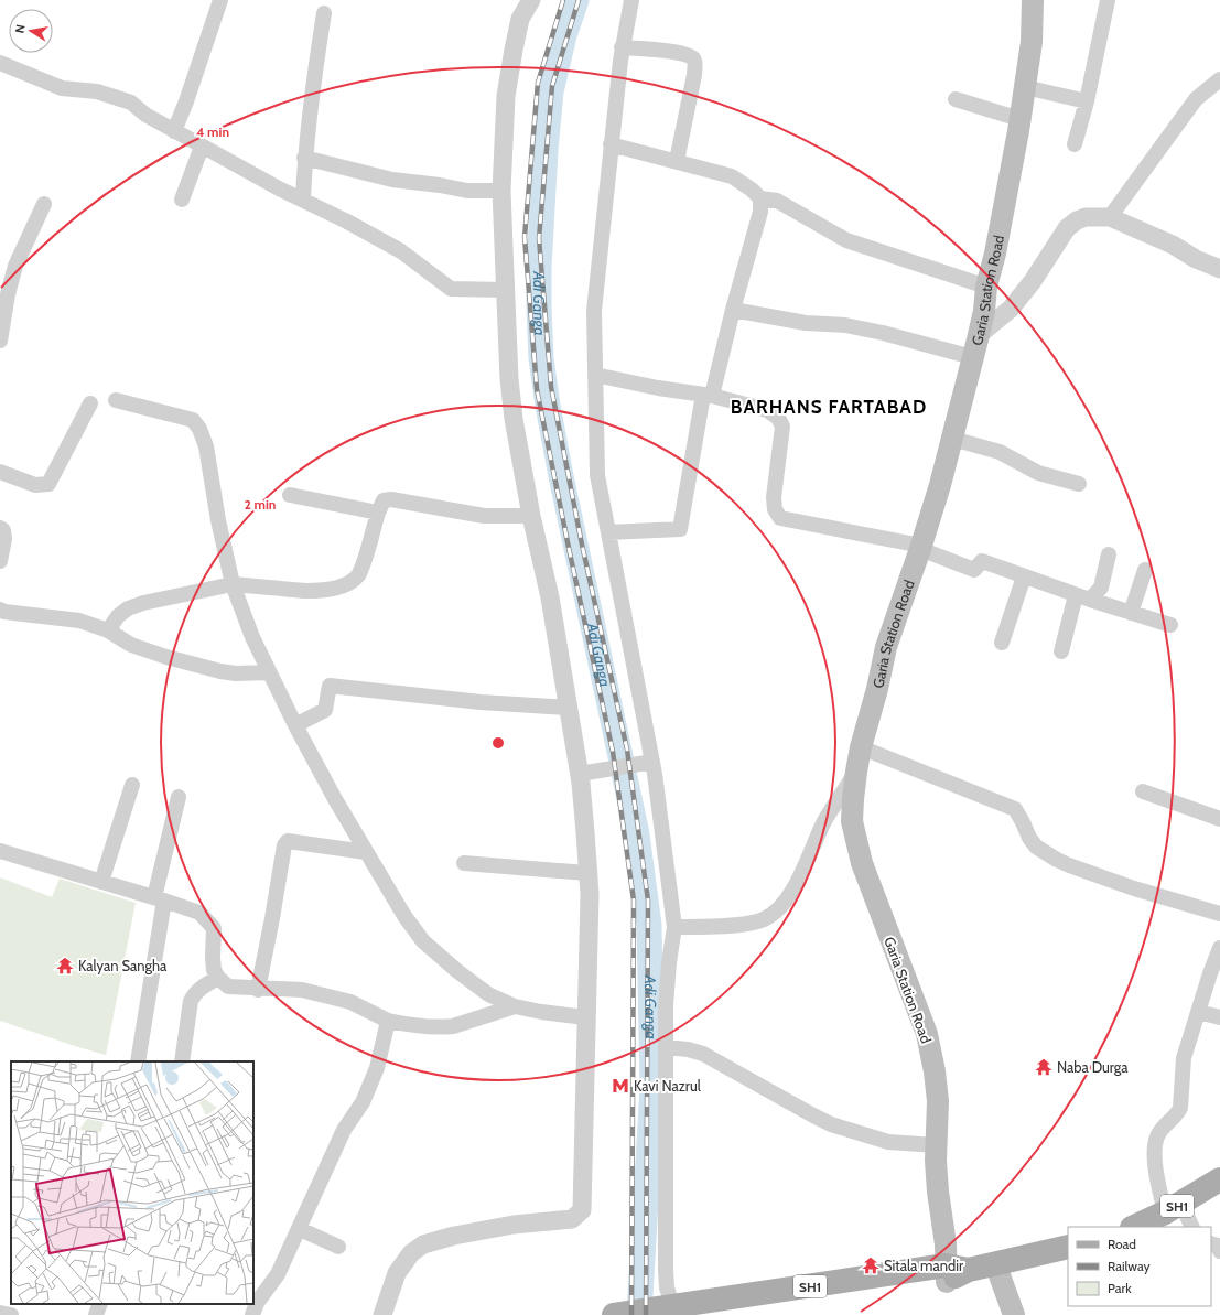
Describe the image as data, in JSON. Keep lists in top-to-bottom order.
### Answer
{
  "streets": {
    "main road": ["Garia Station Road", "SH1"]
  },
  "crossings": [
    ["Garia Station Road", "SH1"]
  ],
  "districts": ["BARHANS FARTABAD"],
  "water": ["Adi Ganga"],
  "places": {
    "temple": ["Kalyan Sangha", "Naba Durga", "Sitala mandir"],
    "metro station": ["Kavi Nazrul"]
  },
  "legend": ["Road", "Railway", "Park"],
  "north": "left",
  "rings": ["4 min", "2 min"]
}
